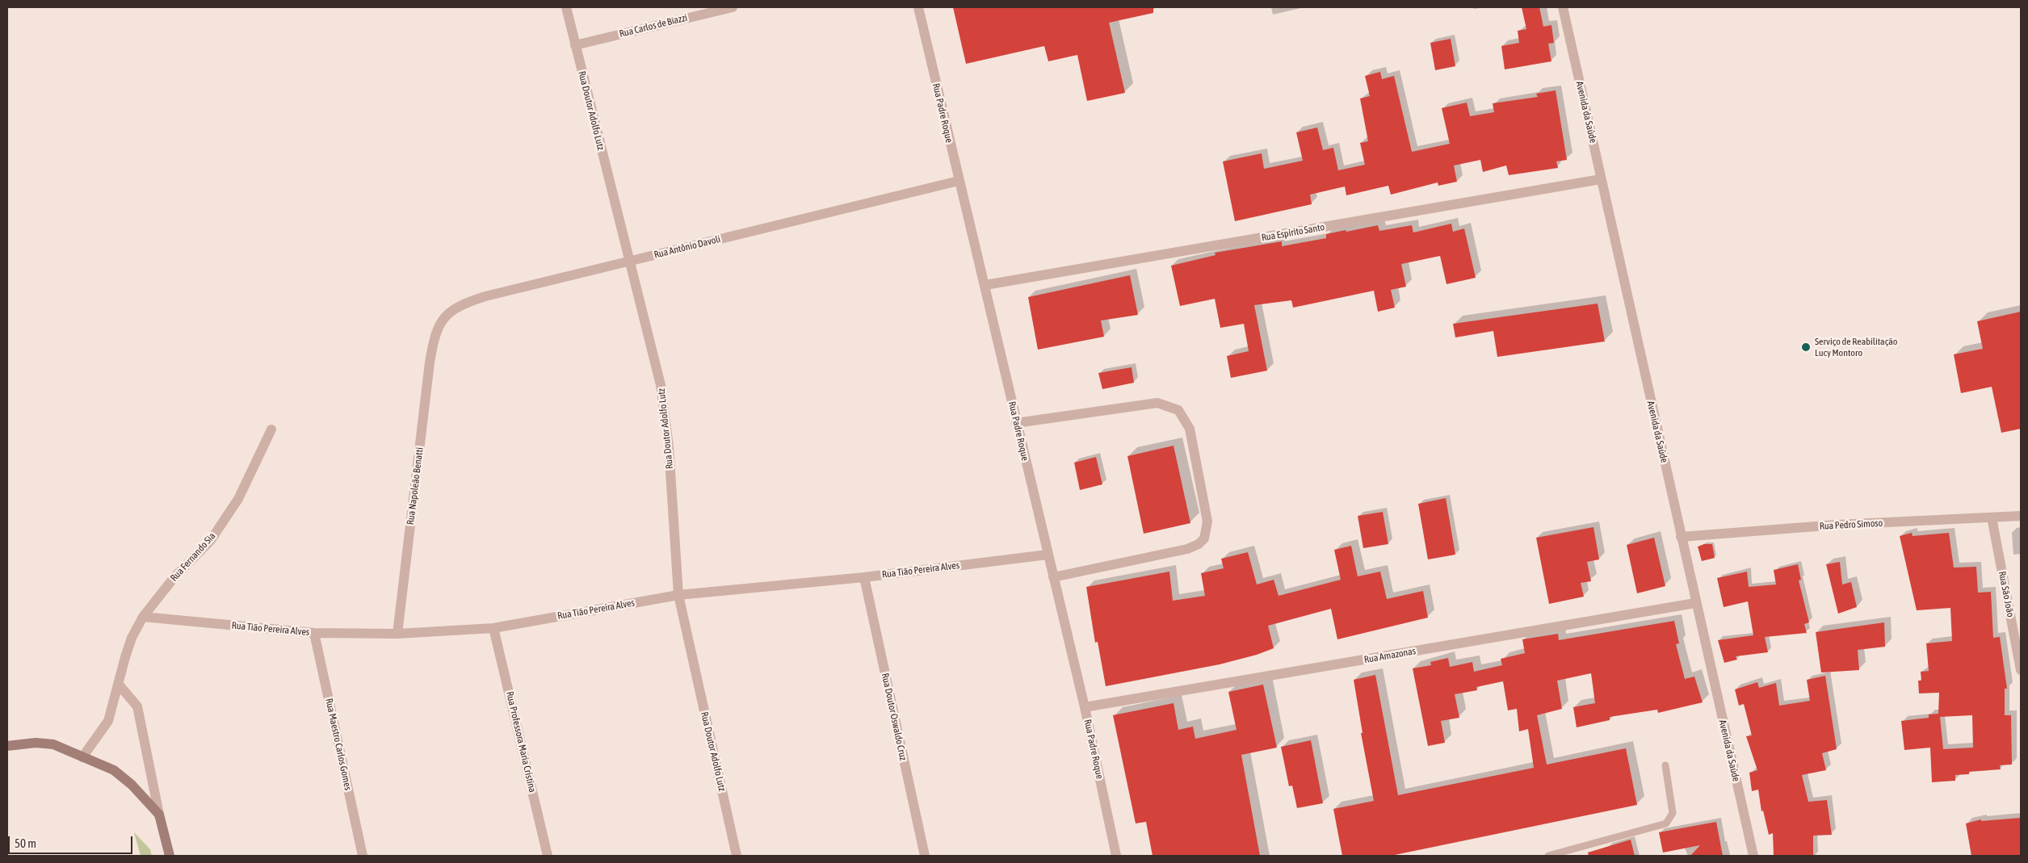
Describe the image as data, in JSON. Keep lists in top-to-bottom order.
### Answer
{
  "streets": {
    "street": [
      "Rua Carlos de Biazzi",
      "Rua Doutor Adolfo Lutz",
      "Avenida da Saúde",
      "Rua Padre Roque",
      "Rua Espírito Santo",
      "Rua Antônio Davoli",
      "Rua Napoleão Benatti",
      "Rua Pedro Simoso",
      "Rua Fernando Sia",
      "Rua Tião Pereira Alves",
      "Rua São João",
      "Rua Amazonas",
      "Rua Doutor Oswaldo Cruz",
      "Rua Professora Maria Cristina",
      "Rua Maestro Carlos Gomes"
    ]
  },
  "crossings": [
    ["Rua Carlos de Biazzi", "Rua Doutor Adolfo Lutz"],
    ["Rua Doutor Adolfo Lutz", "Rua Antônio Davoli"],
    ["Rua Doutor Adolfo Lutz", "Rua Tião Pereira Alves"],
    ["Avenida da Saúde", "Rua Espírito Santo"],
    ["Avenida da Saúde", "Rua Pedro Simoso"],
    ["Avenida da Saúde", "Rua Amazonas"],
    ["Rua Padre Roque", "Rua Espírito Santo"],
    ["Rua Padre Roque", "Rua Antônio Davoli"],
    ["Rua Padre Roque", "Rua Tião Pereira Alves"],
    ["Rua Padre Roque", "Rua Amazonas"],
    ["Rua Antônio Davoli", "Rua Napoleão Benatti"],
    ["Rua Napoleão Benatti", "Rua Tião Pereira Alves"],
    ["Rua Pedro Simoso", "Rua São João"],
    ["Rua Fernando Sia", "Rua Tião Pereira Alves"],
    ["Rua Tião Pereira Alves", "Rua Doutor Oswaldo Cruz"],
    ["Rua Tião Pereira Alves", "Rua Professora Maria Cristina"],
    ["Rua Tião Pereira Alves", "Rua Maestro Carlos Gomes"]
  ],
  "places": ["Serviço de Reabilitação Lucy Montoro"],
  "scale_bar": "50 m"
}
